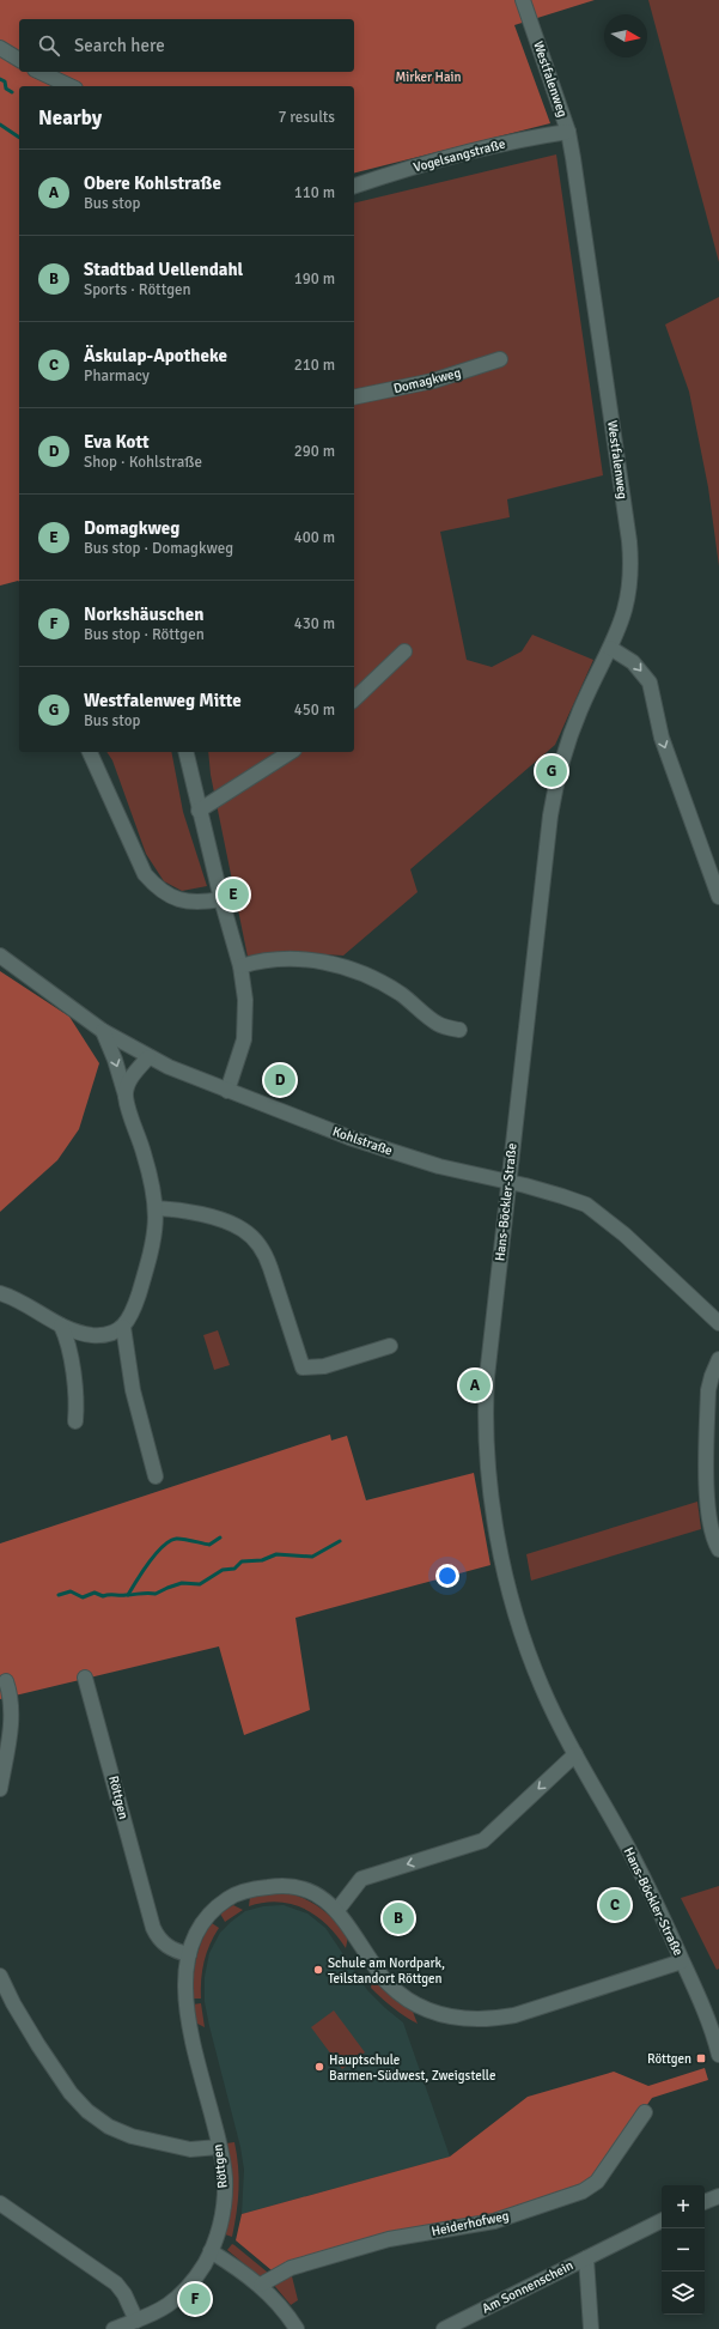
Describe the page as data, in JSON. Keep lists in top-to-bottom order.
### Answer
{
  "streets": {
    "street": [
      "Westfalenweg",
      "Vogelsangstraße",
      "Domagkweg",
      "Kohlstraße",
      "Hans-Böckler-Straße",
      "Röttgen",
      "Heiderhofweg",
      "Am Sonnenschein"
    ]
  },
  "crossings": [
    ["Westfalenweg", "Vogelsangstraße"],
    ["Westfalenweg", "Hans-Böckler-Straße"],
    ["Kohlstraße", "Hans-Böckler-Straße"],
    ["Hans-Böckler-Straße", "Röttgen"]
  ],
  "parks": ["Mirker Hain"],
  "places": {
    "other": ["Schule am Nordpark, Teilstandort Röttgen", "Hauptschule Barmen-Südwest, Zweigstelle"],
    "transit": ["Röttgen"]
  },
  "north": "right",
  "page": {
    "search": "Search here",
    "heading": ["Nearby", "7 results"],
    "list": [
      {
        "mark": "A",
        "name": "Obere Kohlstraße",
        "note": "Bus stop",
        "value": "110 m"
      },
      {
        "mark": "B",
        "name": "Stadtbad Uellendahl",
        "note": "Sports · Röttgen",
        "value": "190 m"
      },
      {
        "mark": "C",
        "name": "Äskulap-Apotheke",
        "note": "Pharmacy",
        "value": "210 m"
      },
      {
        "mark": "D",
        "name": "Eva Kott",
        "note": "Shop · Kohlstraße",
        "value": "290 m"
      },
      {
        "mark": "E",
        "name": "Domagkweg",
        "note": "Bus stop · Domagkweg",
        "value": "400 m"
      },
      {
        "mark": "F",
        "name": "Norkshäuschen",
        "note": "Bus stop · Röttgen",
        "value": "430 m"
      },
      {
        "mark": "G",
        "name": "Westfalenweg Mitte",
        "note": "Bus stop",
        "value": "450 m"
      }
    ],
    "pins": [
      "G",
      "E",
      "D",
      "A",
      "C",
      "B",
      "F"
    ],
    "map_buttons": ["+", "−"]
  }
}
